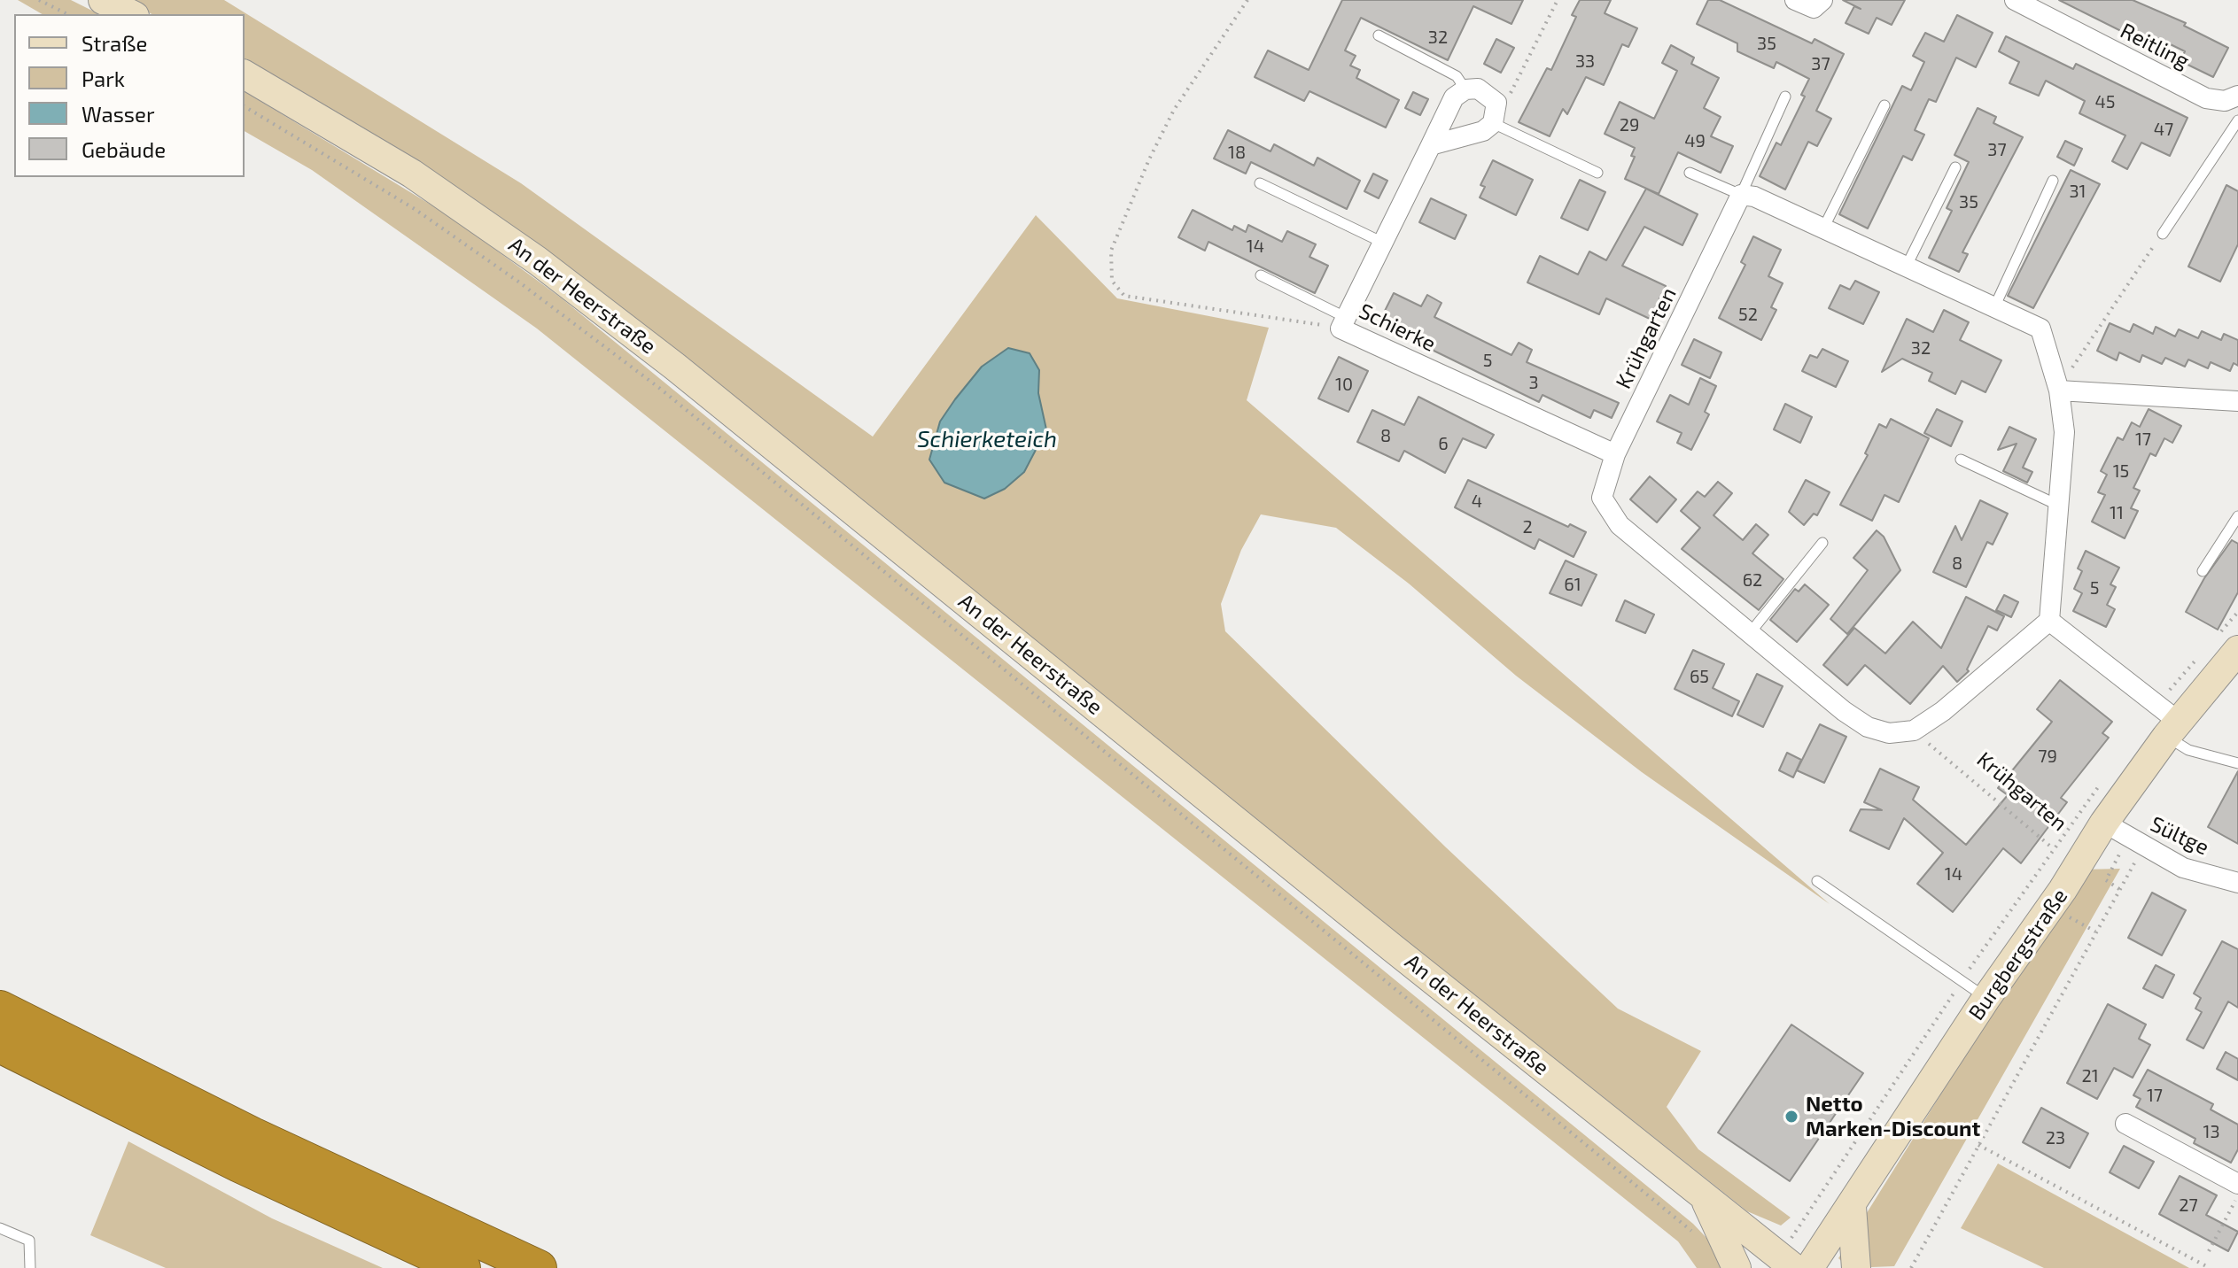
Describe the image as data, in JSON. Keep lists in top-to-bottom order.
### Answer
{
  "streets": {
    "street": [
      "Reitling",
      "An der Heerstraße",
      "Schierke",
      "Krühgarten",
      "Sültge",
      "Burgbergstraße"
    ]
  },
  "crossings": [
    ["Schierke", "Krühgarten"],
    ["Krühgarten", "Burgbergstraße"],
    ["Sültge", "Burgbergstraße"]
  ],
  "water": ["Schierketeich"],
  "places": ["Netto Marken-Discount"],
  "house_numbers": [
    "32",
    "35",
    "33",
    "37",
    "45",
    "29",
    "47",
    "49",
    "37",
    "18",
    "31",
    "35",
    "14",
    "52",
    "32",
    "5",
    "3",
    "10",
    "8",
    "17",
    "6",
    "15",
    "4",
    "11",
    "2",
    "8",
    "62",
    "61",
    "5",
    "65",
    "79",
    "14",
    "21",
    "17",
    "13",
    "23",
    "27"
  ],
  "legend": [
    "Straße",
    "Park",
    "Wasser",
    "Gebäude"
  ]
}
